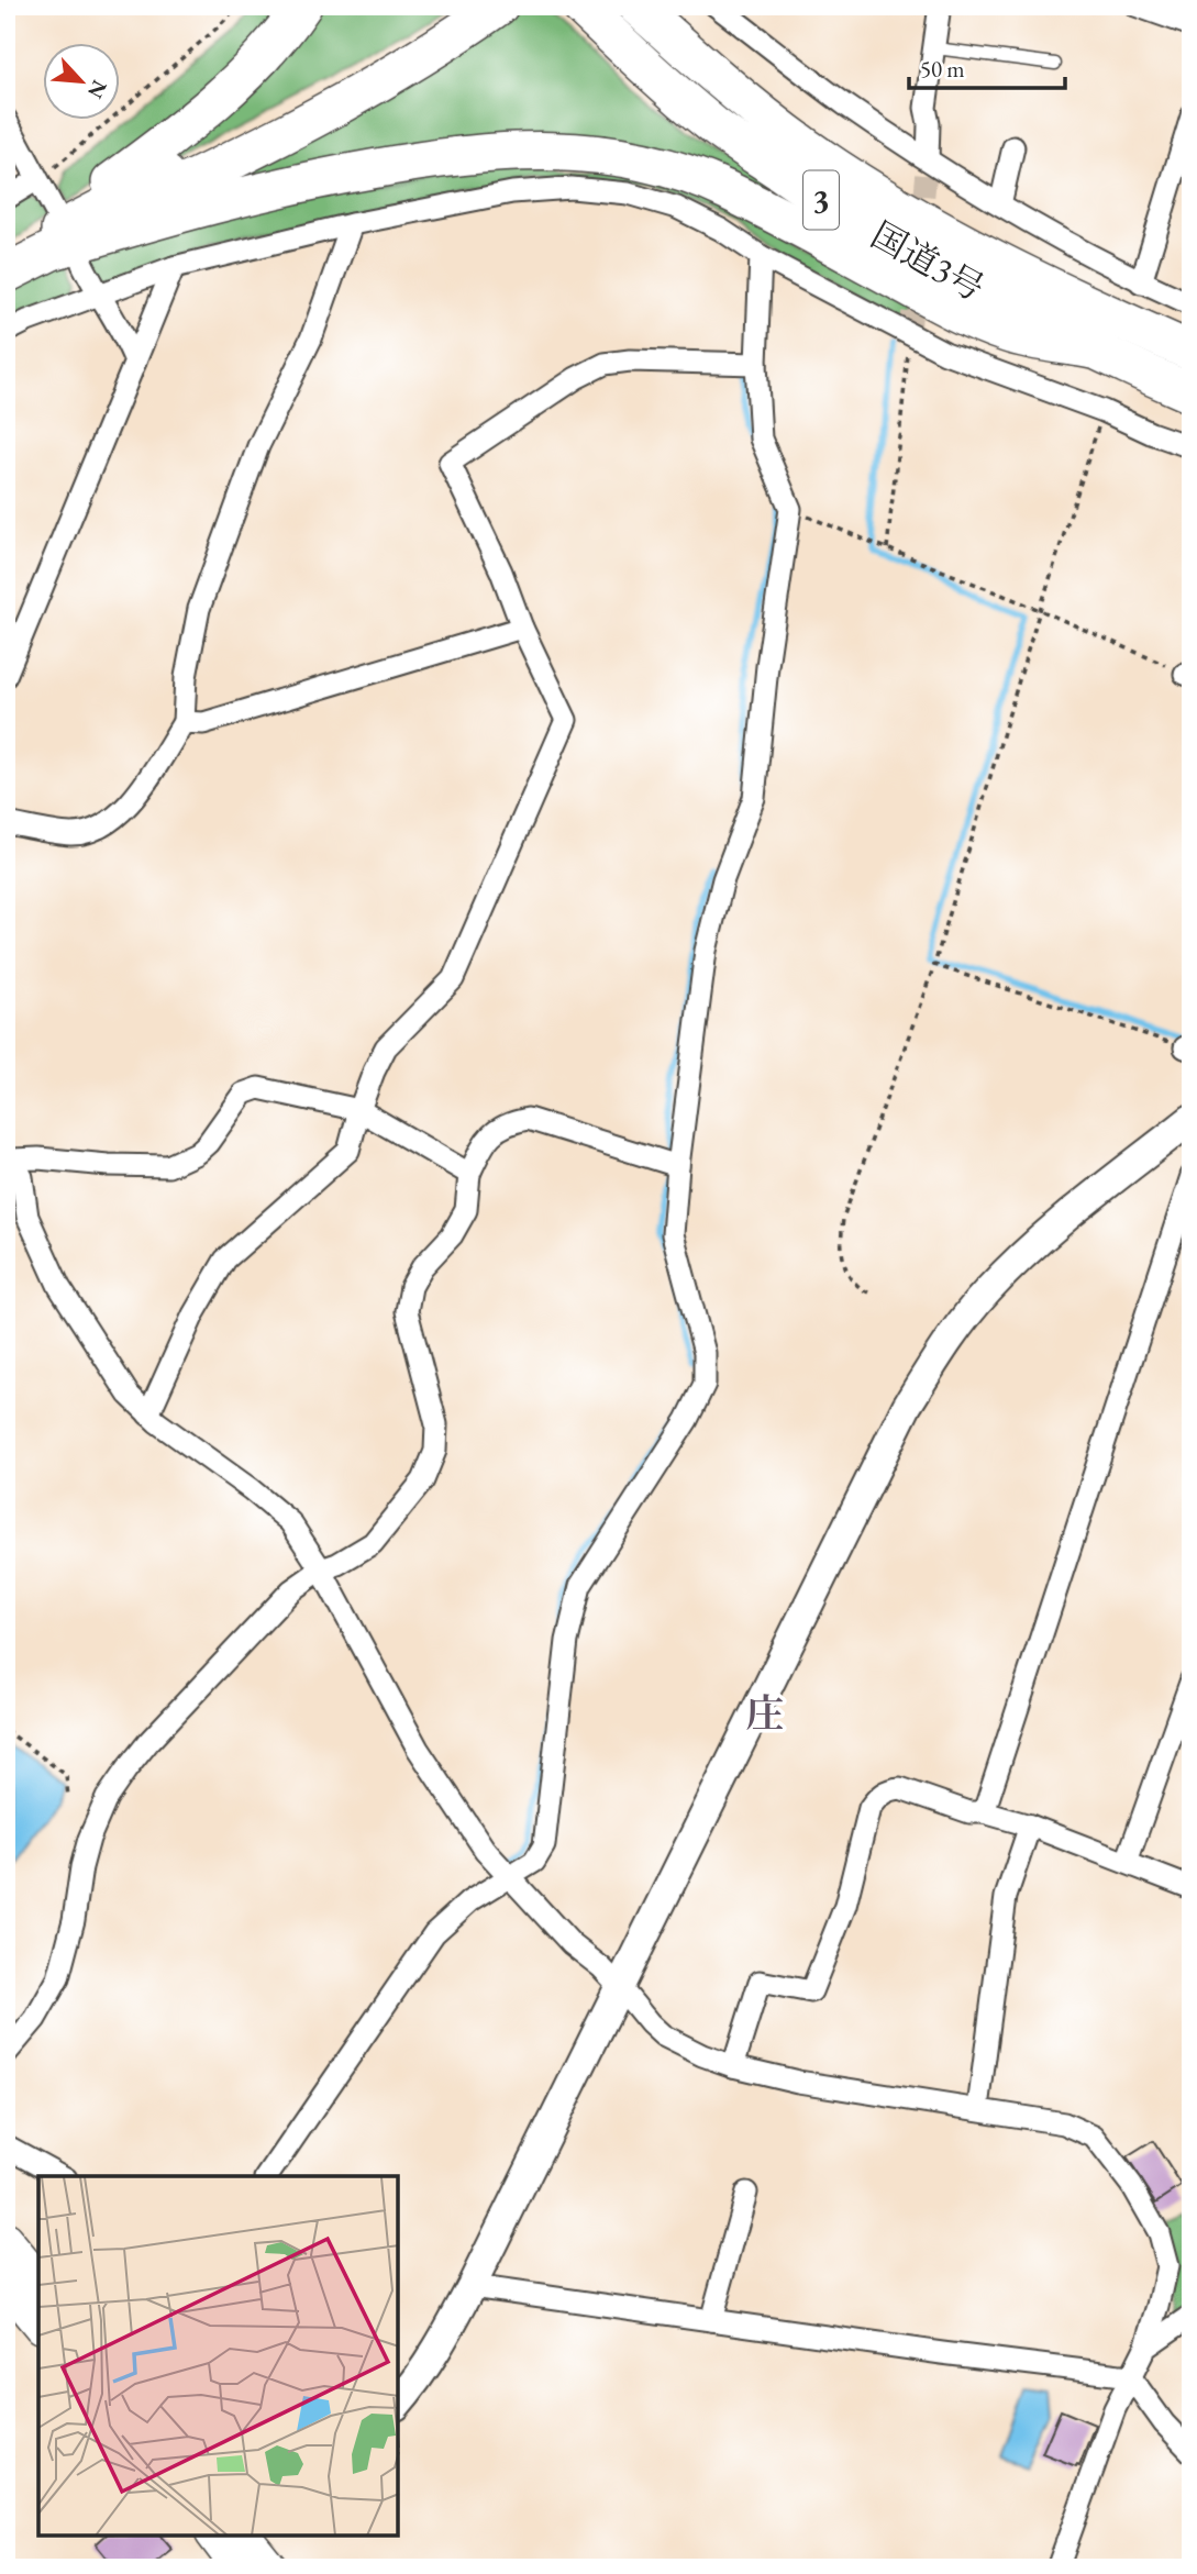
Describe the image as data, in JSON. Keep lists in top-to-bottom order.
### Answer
{
  "streets": {
    "highway": ["3", "国道3号"]
  },
  "crossings": [
    ["3", "国道3号"]
  ],
  "districts": ["庄"],
  "scale_bar": "50 m",
  "north": "bottom right"
}
